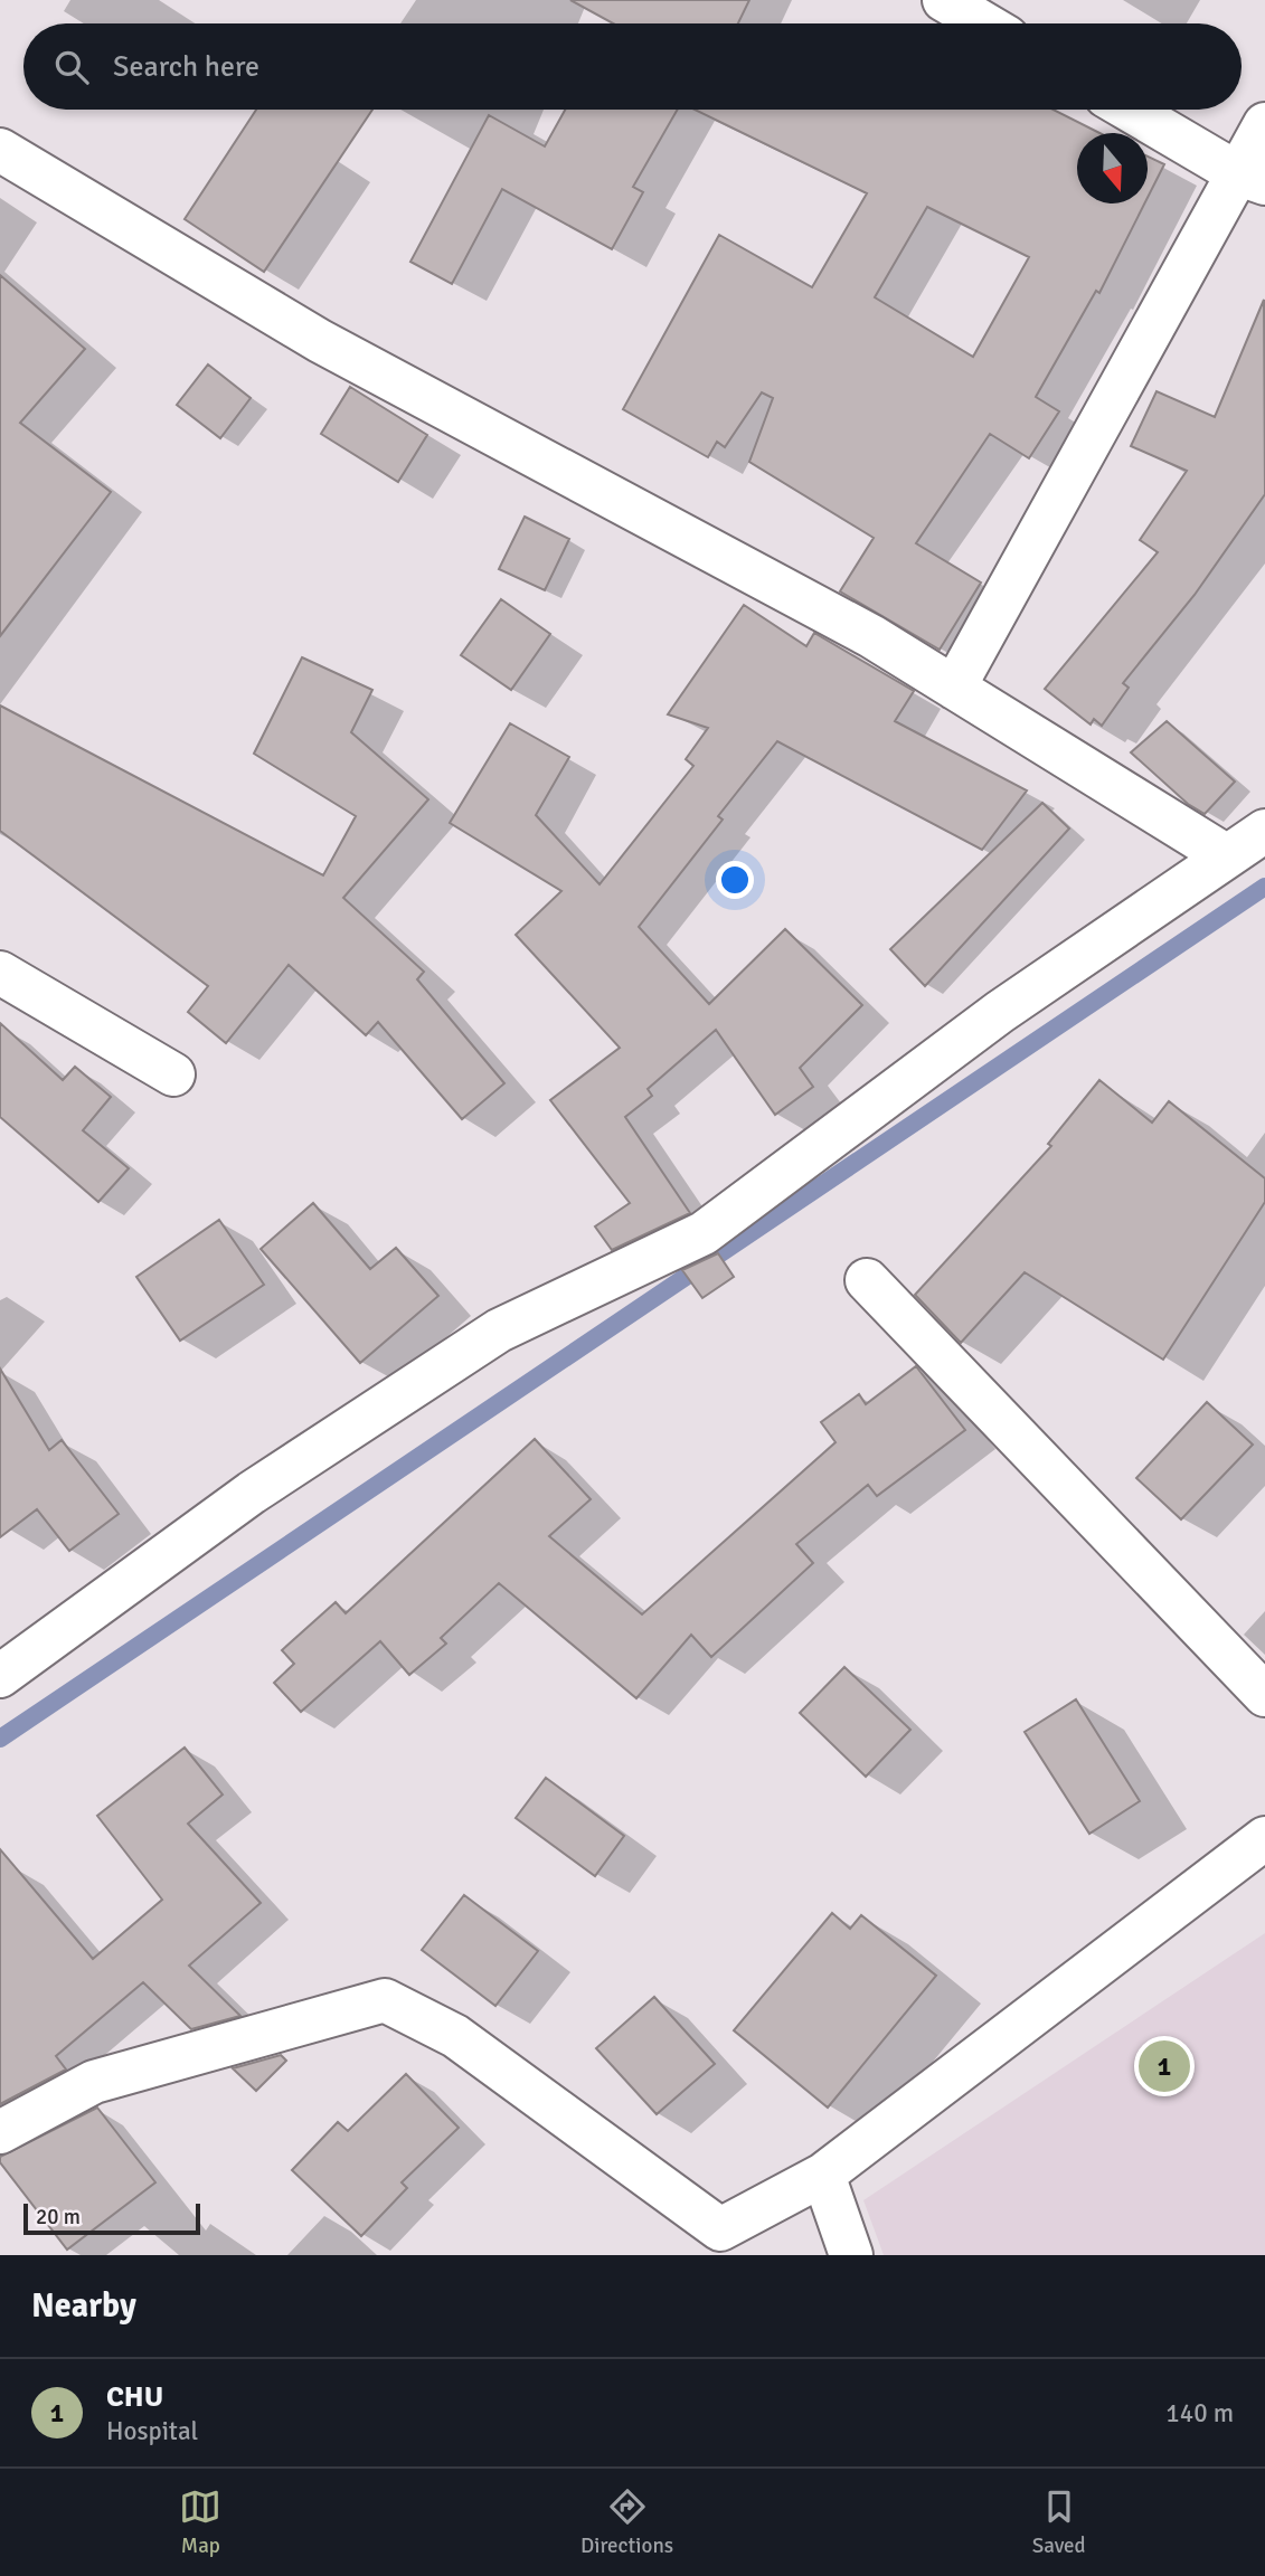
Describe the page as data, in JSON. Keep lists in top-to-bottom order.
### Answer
{
  "scale_bar": "20 m",
  "north": "bottom",
  "page": {
    "search": "Search here",
    "pins": "1",
    "scale": "20 m",
    "heading": "Nearby",
    "list": [
      {
        "mark": "1",
        "name": "CHU",
        "note": "Hospital",
        "value": "140 m"
      }
    ],
    "nav": ["Map", "Directions", "Saved"]
  }
}
